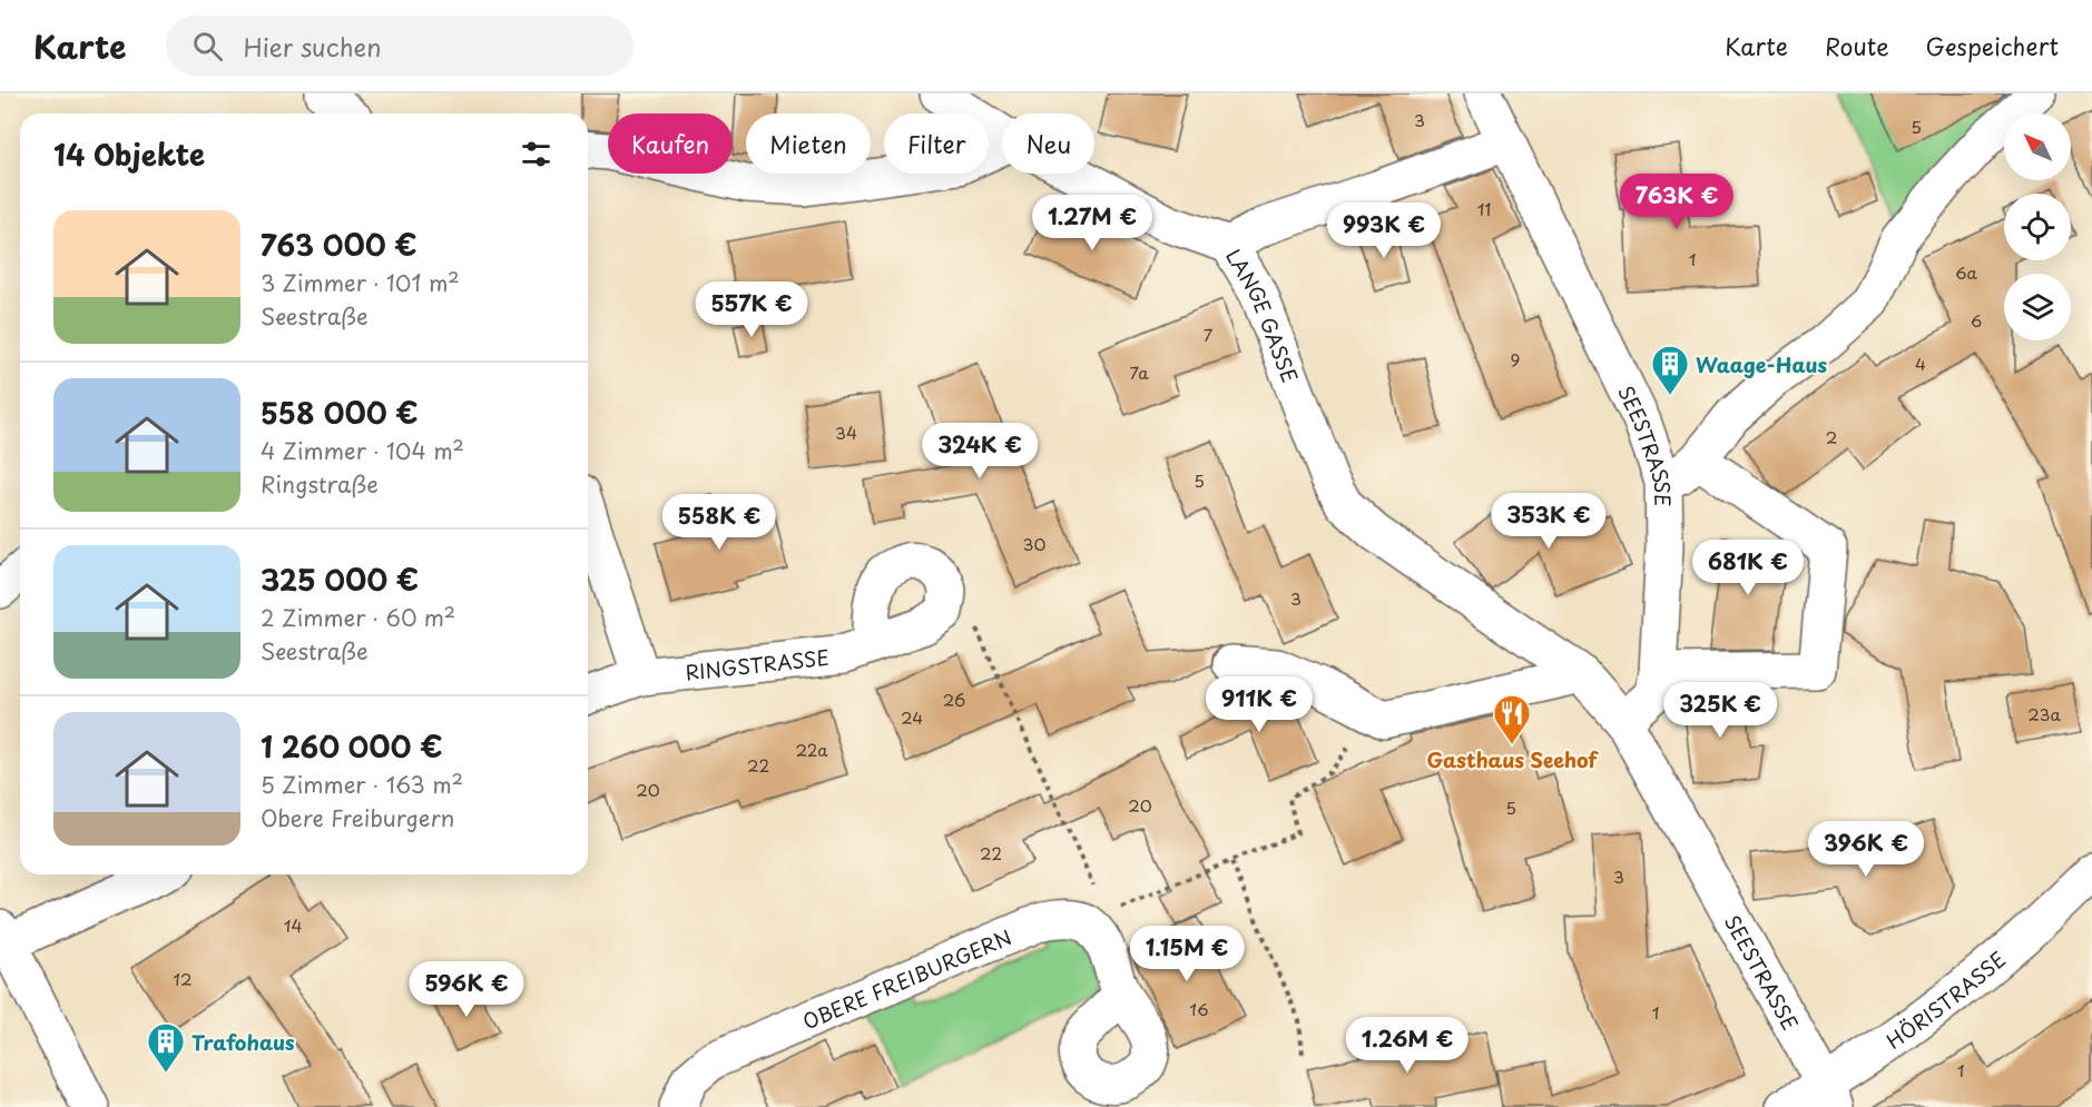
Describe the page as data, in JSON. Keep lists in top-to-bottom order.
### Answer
{
  "streets": {
    "street": [
      "LANGE GASSE",
      "SEESTRASSE",
      "RINGSTRASSE",
      "OBERE FREIBURGERN",
      "HÖRISTRASSE"
    ]
  },
  "crossings": [
    ["LANGE GASSE", "SEESTRASSE"],
    ["SEESTRASSE", "HÖRISTRASSE"]
  ],
  "places": {
    "building": ["Waage-Haus", "Trafohaus"],
    "restaurant": ["Gasthaus Seehof"]
  },
  "house_numbers": [
    "3",
    "5",
    "11",
    "1",
    "6a",
    "6",
    "7",
    "9",
    "4",
    "7a",
    "34",
    "2",
    "5",
    "30",
    "3",
    "26",
    "23a",
    "24",
    "22a",
    "22",
    "20",
    "20",
    "5",
    "22",
    "3",
    "14",
    "12",
    "16",
    "1",
    "1"
  ],
  "north": "top left",
  "page": {
    "header": "Karte",
    "search": "Hier suchen",
    "nav": ["Karte", "Route", "Gespeichert"],
    "chip": [
      "Kaufen",
      "Mieten",
      "Filter",
      "Neu"
    ],
    "heading": "14 Objekte",
    "price": [
      "763K €",
      "1.27M €",
      "993K €",
      "557K €",
      "324K €",
      "353K €",
      "558K €",
      "681K €",
      "911K €",
      "325K €",
      "396K €",
      "1.15M €",
      "596K €",
      "1.26M €"
    ],
    "list": [
      {
        "name": "763 000 €",
        "note": "3 Zimmer · 101 m² · Seestraße"
      },
      {
        "name": "558 000 €",
        "note": "4 Zimmer · 104 m² · Ringstraße"
      },
      {
        "name": "325 000 €",
        "note": "2 Zimmer · 60 m² · Seestraße"
      },
      {
        "name": "1 260 000 €",
        "note": "5 Zimmer · 163 m² · Obere Freiburgern"
      }
    ]
  }
}
